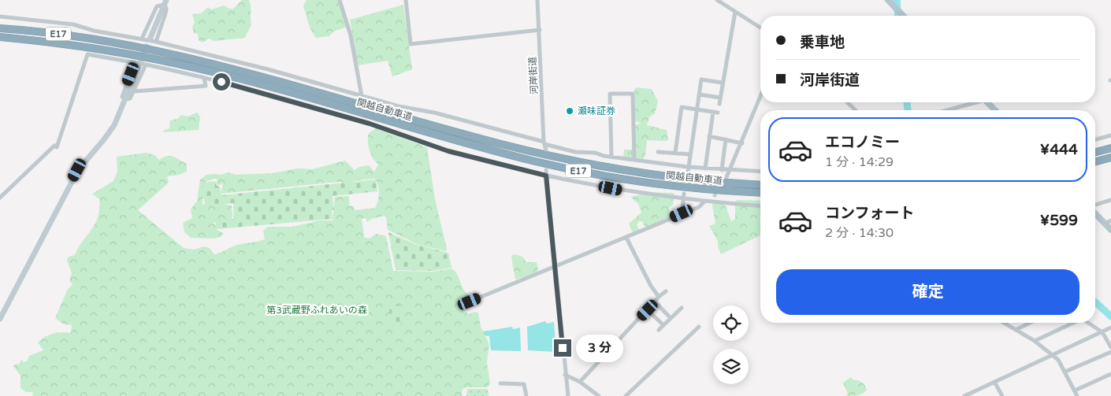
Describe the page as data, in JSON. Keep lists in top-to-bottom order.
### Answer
{
  "streets": {
    "highway": ["E17", "関越自動車道"],
    "street": ["河岸街道"]
  },
  "parks": ["第3武蔵野ふれあいの森"],
  "places": ["瀬味証券"],
  "page": {
    "banner": ["乗車地", "河岸街道"],
    "list": [
      {
        "name": "エコノミー",
        "note": "1 分 · 14:29",
        "value": "¥444"
      },
      {
        "name": "コンフォート",
        "note": "2 分 · 14:30",
        "value": "¥599"
      }
    ],
    "buttons": "確定",
    "bubble": "3 分"
  }
}
